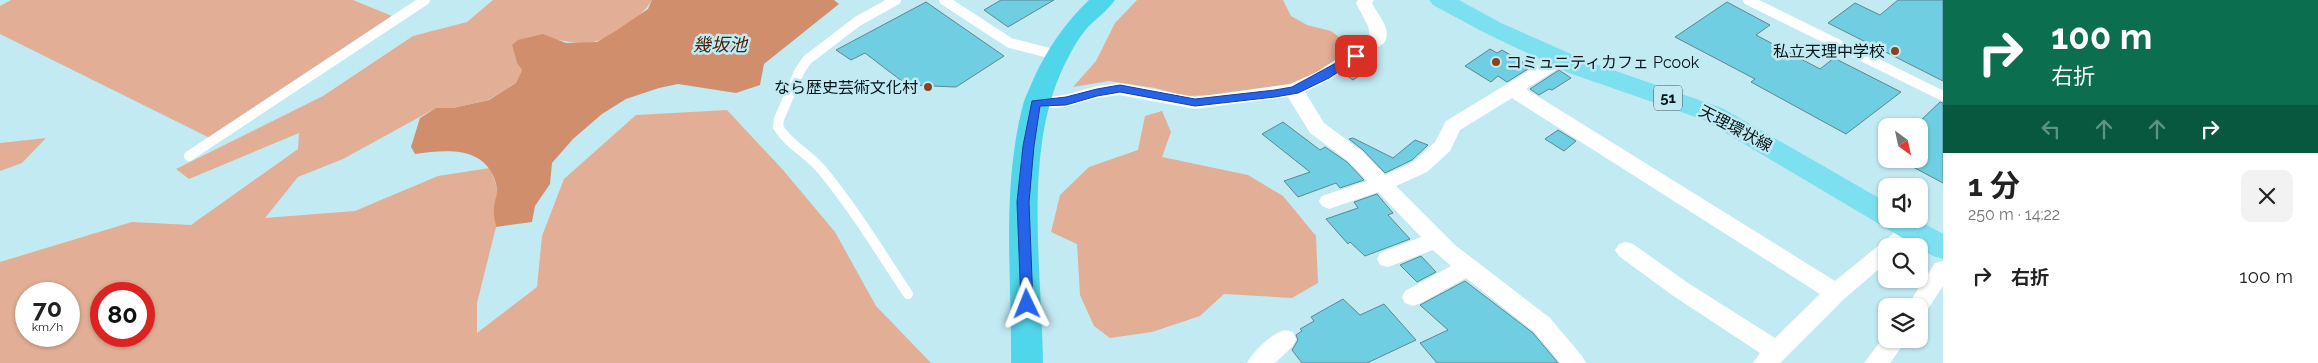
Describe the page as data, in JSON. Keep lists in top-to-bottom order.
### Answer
{
  "streets": {
    "main road": ["51", "天理環状線"]
  },
  "water": ["幾坂池"],
  "places": ["私立天理中学校", "コミュニティカフェ Pcook", "なら歴史芸術文化村"],
  "north": "bottom right",
  "page": {
    "turn": ["100 m", "右折"],
    "heading": ["1 分", "250 m · 14:22"],
    "list": [
      {
        "name": "右折",
        "value": "100 m"
      }
    ],
    "speed": "70 km/h",
    "limit": "80"
  }
}
